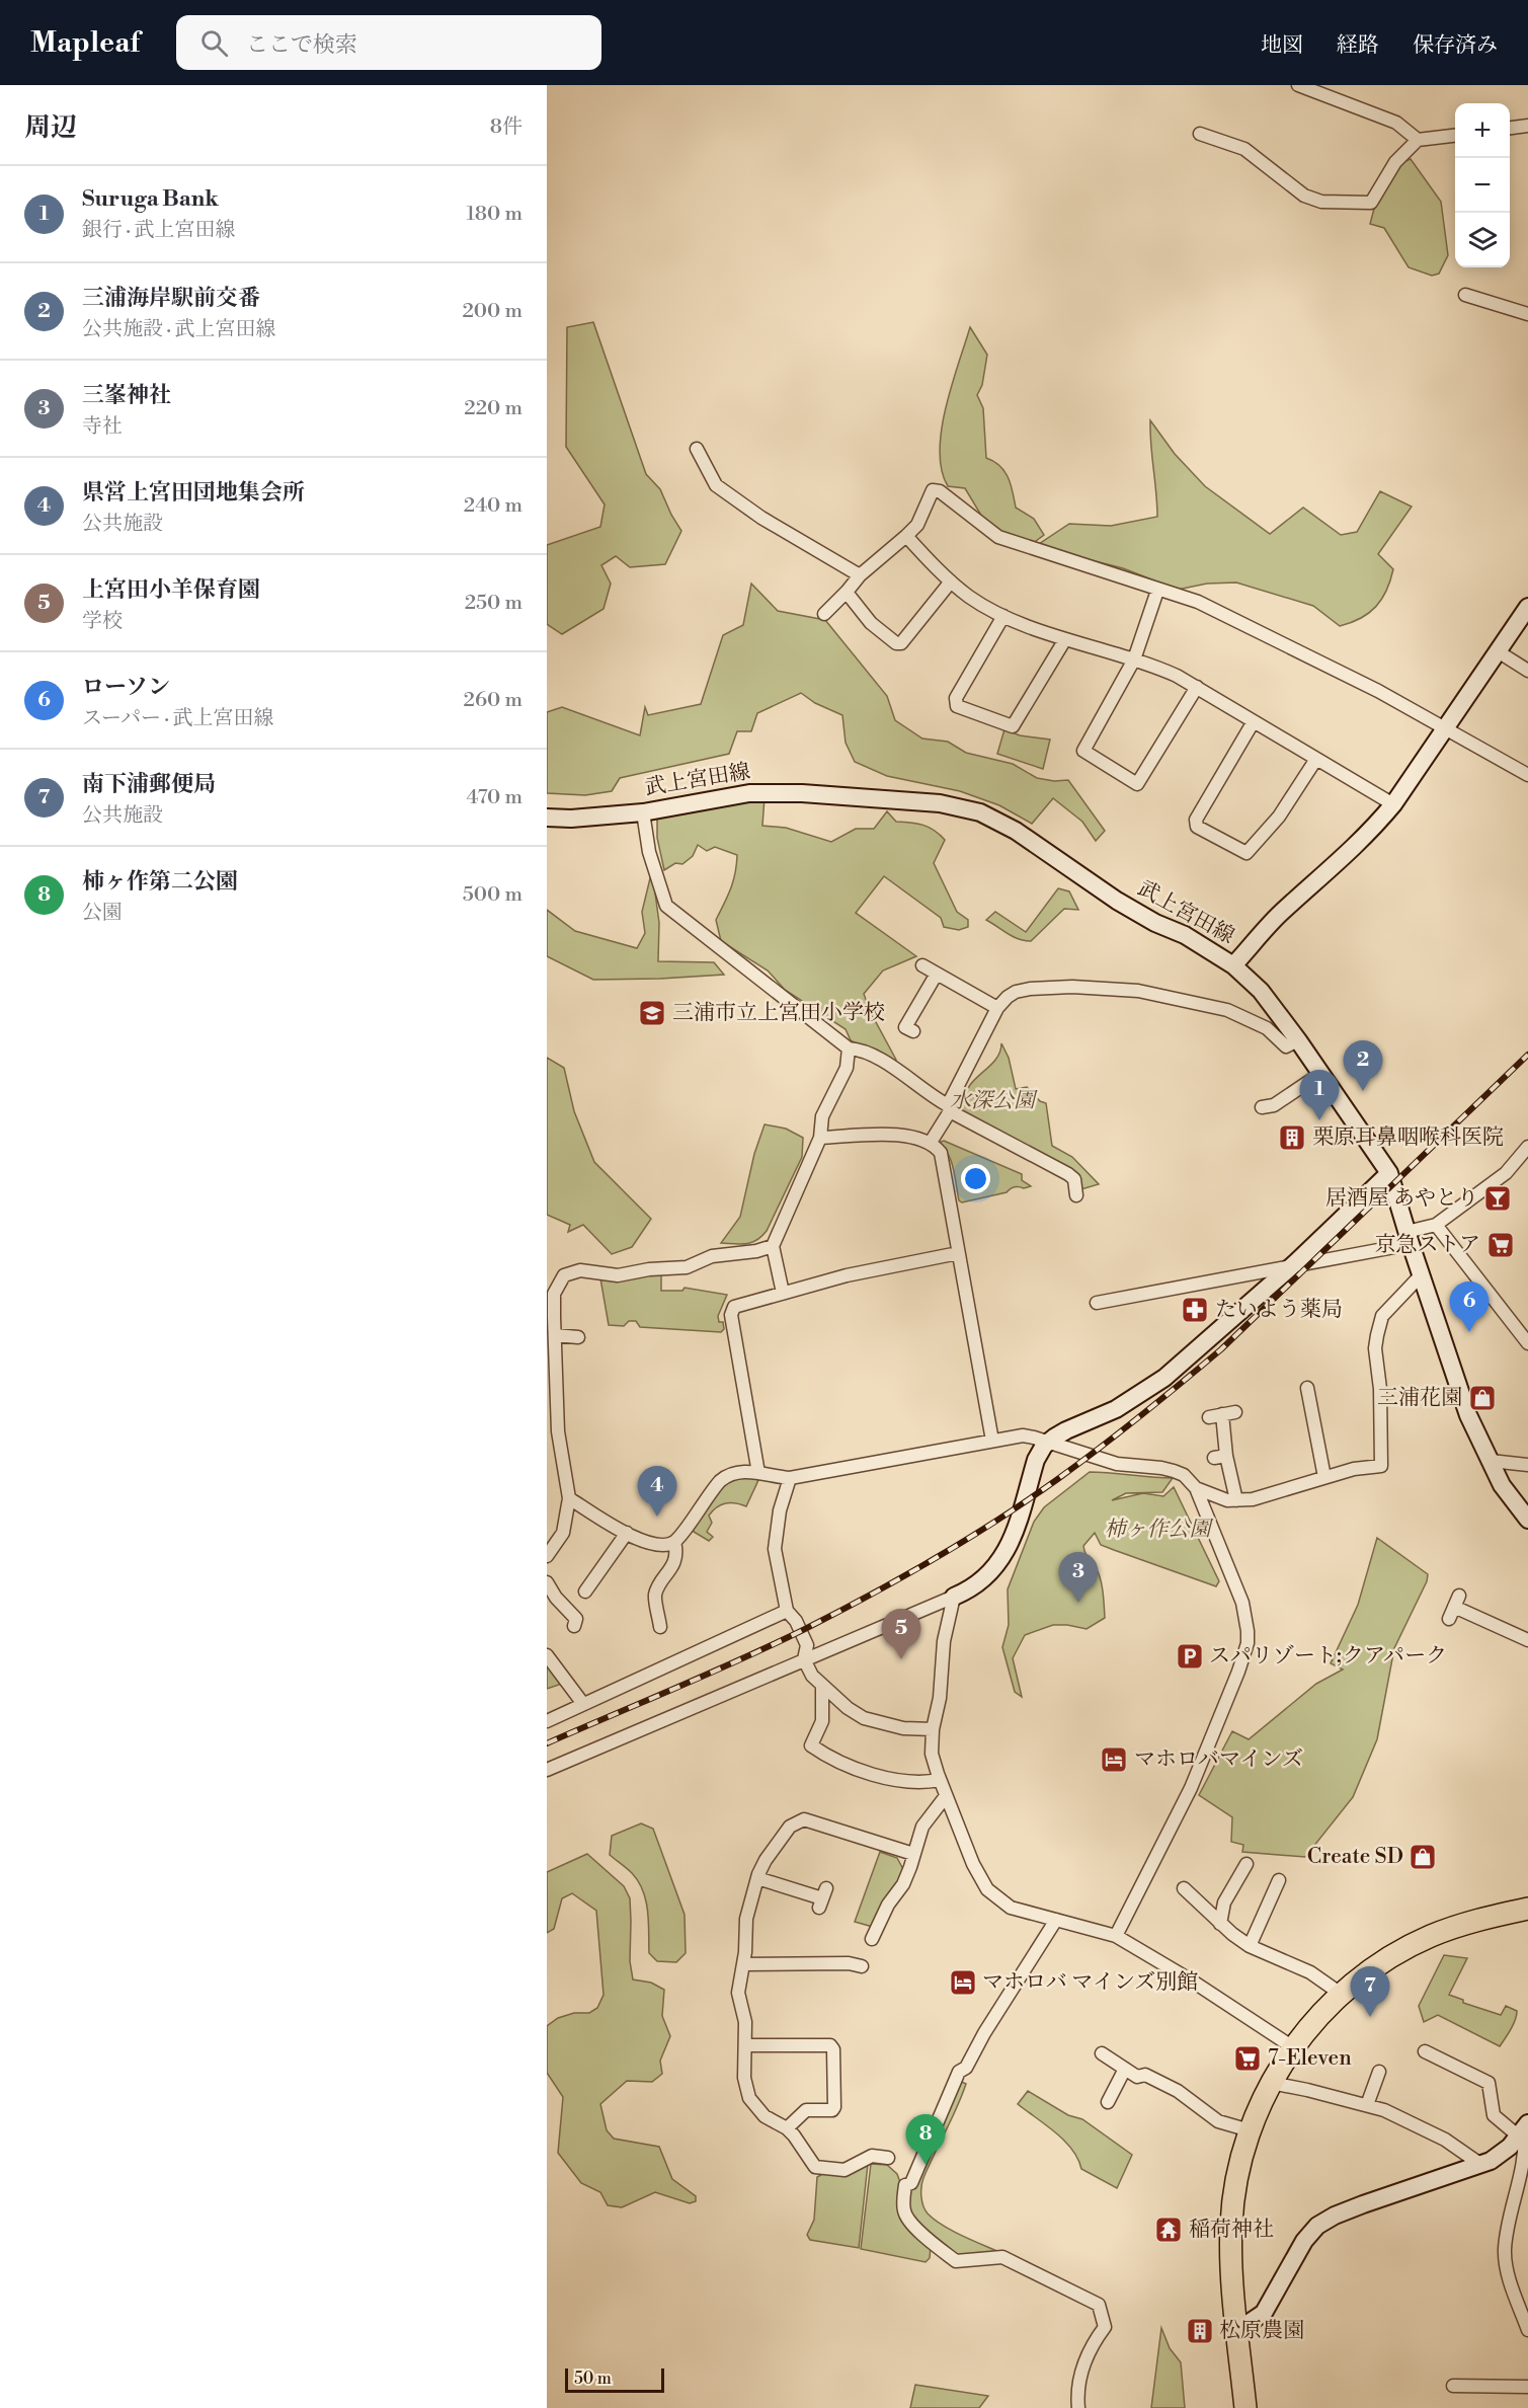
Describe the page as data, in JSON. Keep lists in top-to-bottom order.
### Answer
{
  "streets": {
    "street": ["武上宮田線"]
  },
  "parks": ["水深公園", "柿ヶ作公園"],
  "places": {
    "school or university": ["三浦市立上宮田小学校"],
    "building": ["栗原耳鼻咽喉科医院", "松原農園"],
    "bar": ["居酒屋 あやとり"],
    "supermarket": ["京急ストア", "7-Eleven"],
    "pharmacy": ["たいよう薬局"],
    "shop": ["三浦花園", "Create SD"],
    "parking": ["スパリゾート;クアパーク"],
    "hotel": ["マホロバマインズ", "マホロバ マインズ別館"],
    "temple": ["稲荷神社"]
  },
  "scale_bar": "50 m",
  "page": {
    "header": "Mapleaf",
    "search": "ここで検索",
    "nav": ["地図", "経路", "保存済み"],
    "heading": ["周辺", "8件"],
    "map_buttons": ["+", "−"],
    "list": [
      {
        "mark": "1",
        "name": "Suruga Bank",
        "note": "銀行 · 武上宮田線",
        "value": "180 m"
      },
      {
        "mark": "2",
        "name": "三浦海岸駅前交番",
        "note": "公共施設 · 武上宮田線",
        "value": "200 m"
      },
      {
        "mark": "3",
        "name": "三峯神社",
        "note": "寺社",
        "value": "220 m"
      },
      {
        "mark": "4",
        "name": "県営上宮田団地集会所",
        "note": "公共施設",
        "value": "240 m"
      },
      {
        "mark": "5",
        "name": "上宮田小羊保育園",
        "note": "学校",
        "value": "250 m"
      },
      {
        "mark": "6",
        "name": "ローソン",
        "note": "スーパー · 武上宮田線",
        "value": "260 m"
      },
      {
        "mark": "7",
        "name": "南下浦郵便局",
        "note": "公共施設",
        "value": "470 m"
      },
      {
        "mark": "8",
        "name": "柿ヶ作第二公園",
        "note": "公園",
        "value": "500 m"
      }
    ],
    "pins": [
      "2",
      "1",
      "6",
      "4",
      "3",
      "5",
      "7",
      "8"
    ],
    "scale": "50 m"
  }
}
